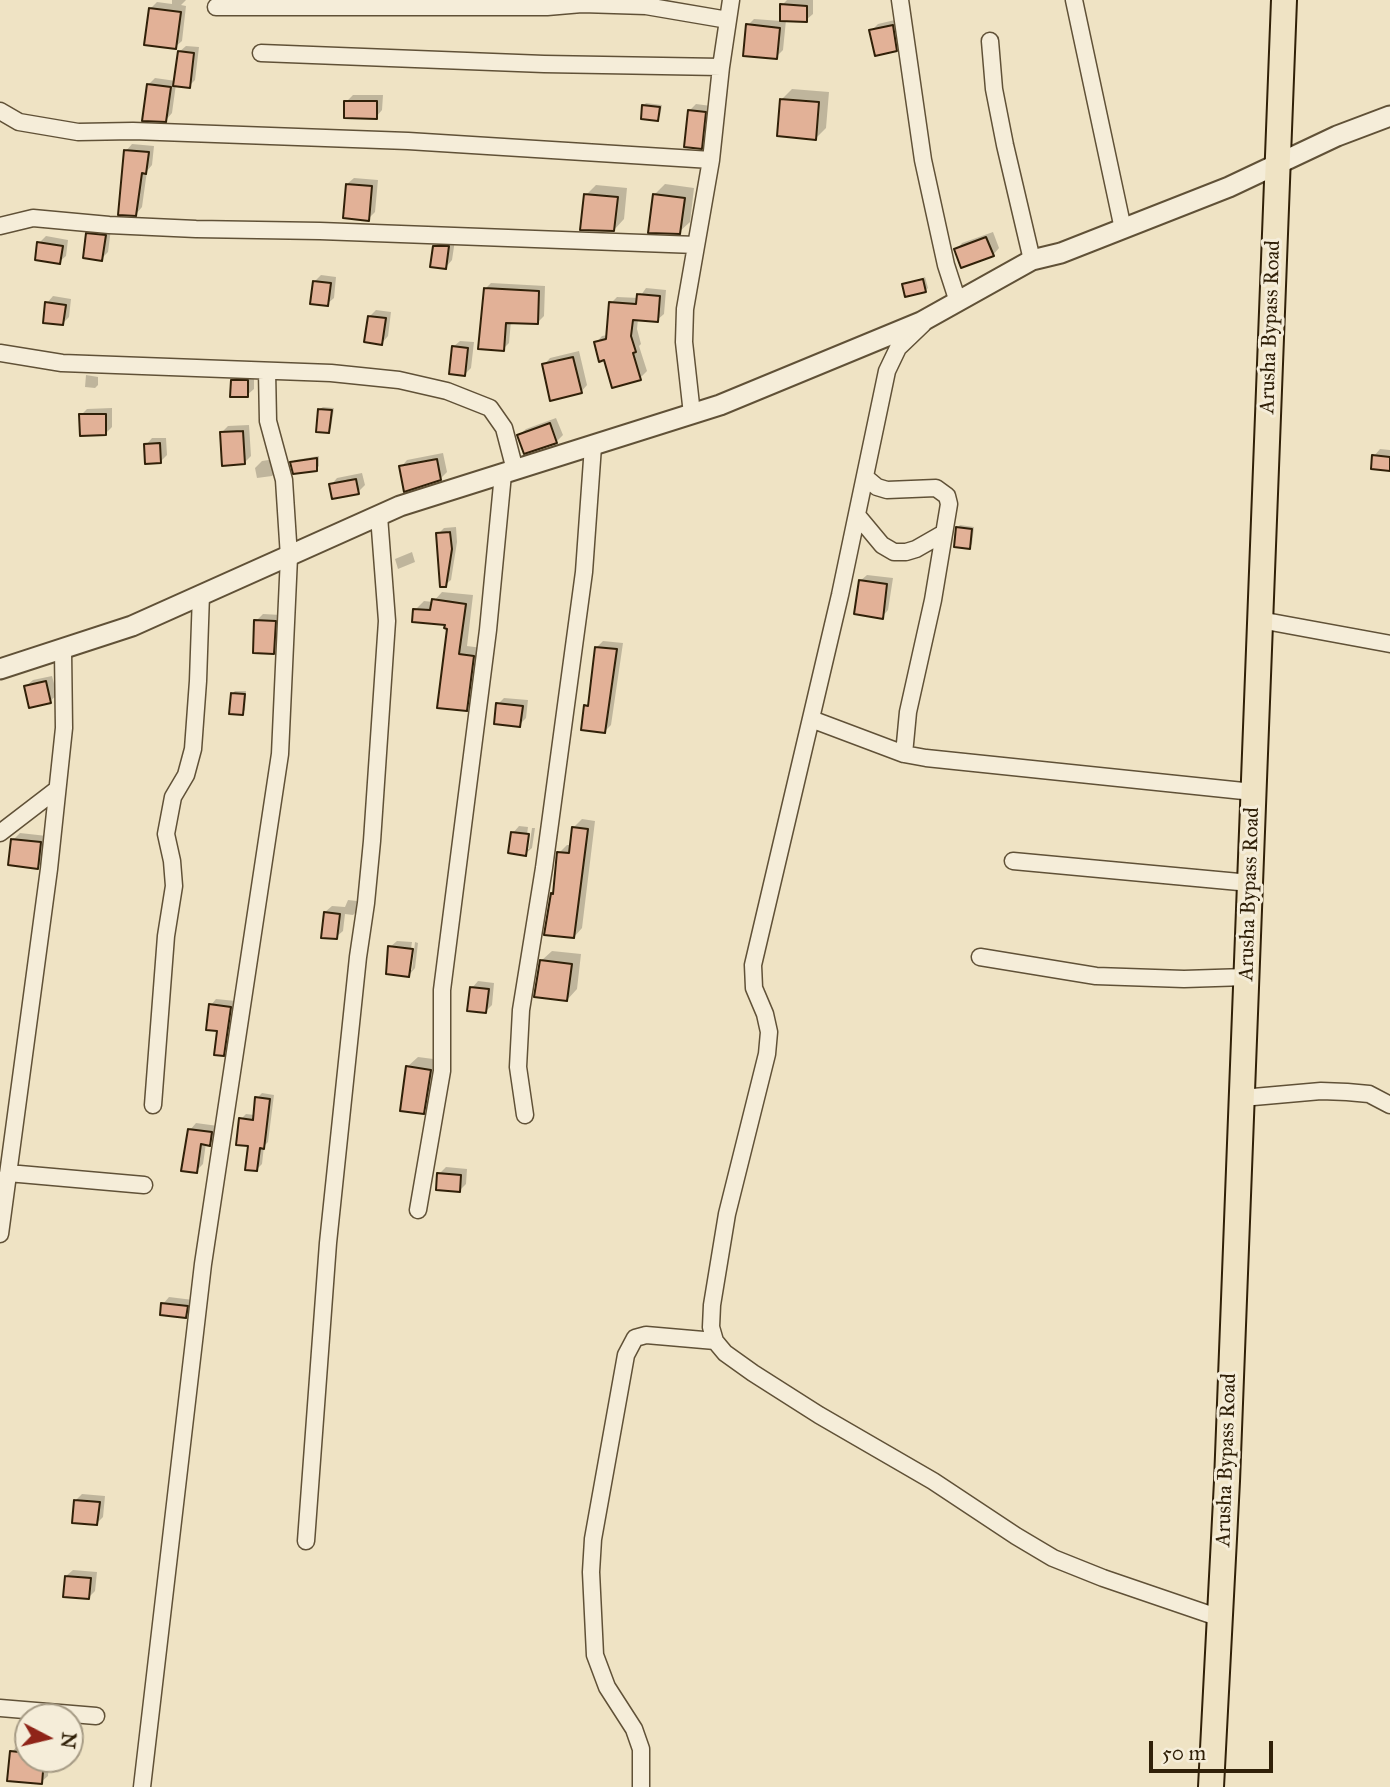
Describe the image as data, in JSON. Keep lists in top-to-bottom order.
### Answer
{
  "streets": {
    "main road": ["Arusha Bypass Road"]
  },
  "scale_bar": "50 m",
  "north": "right"
}
